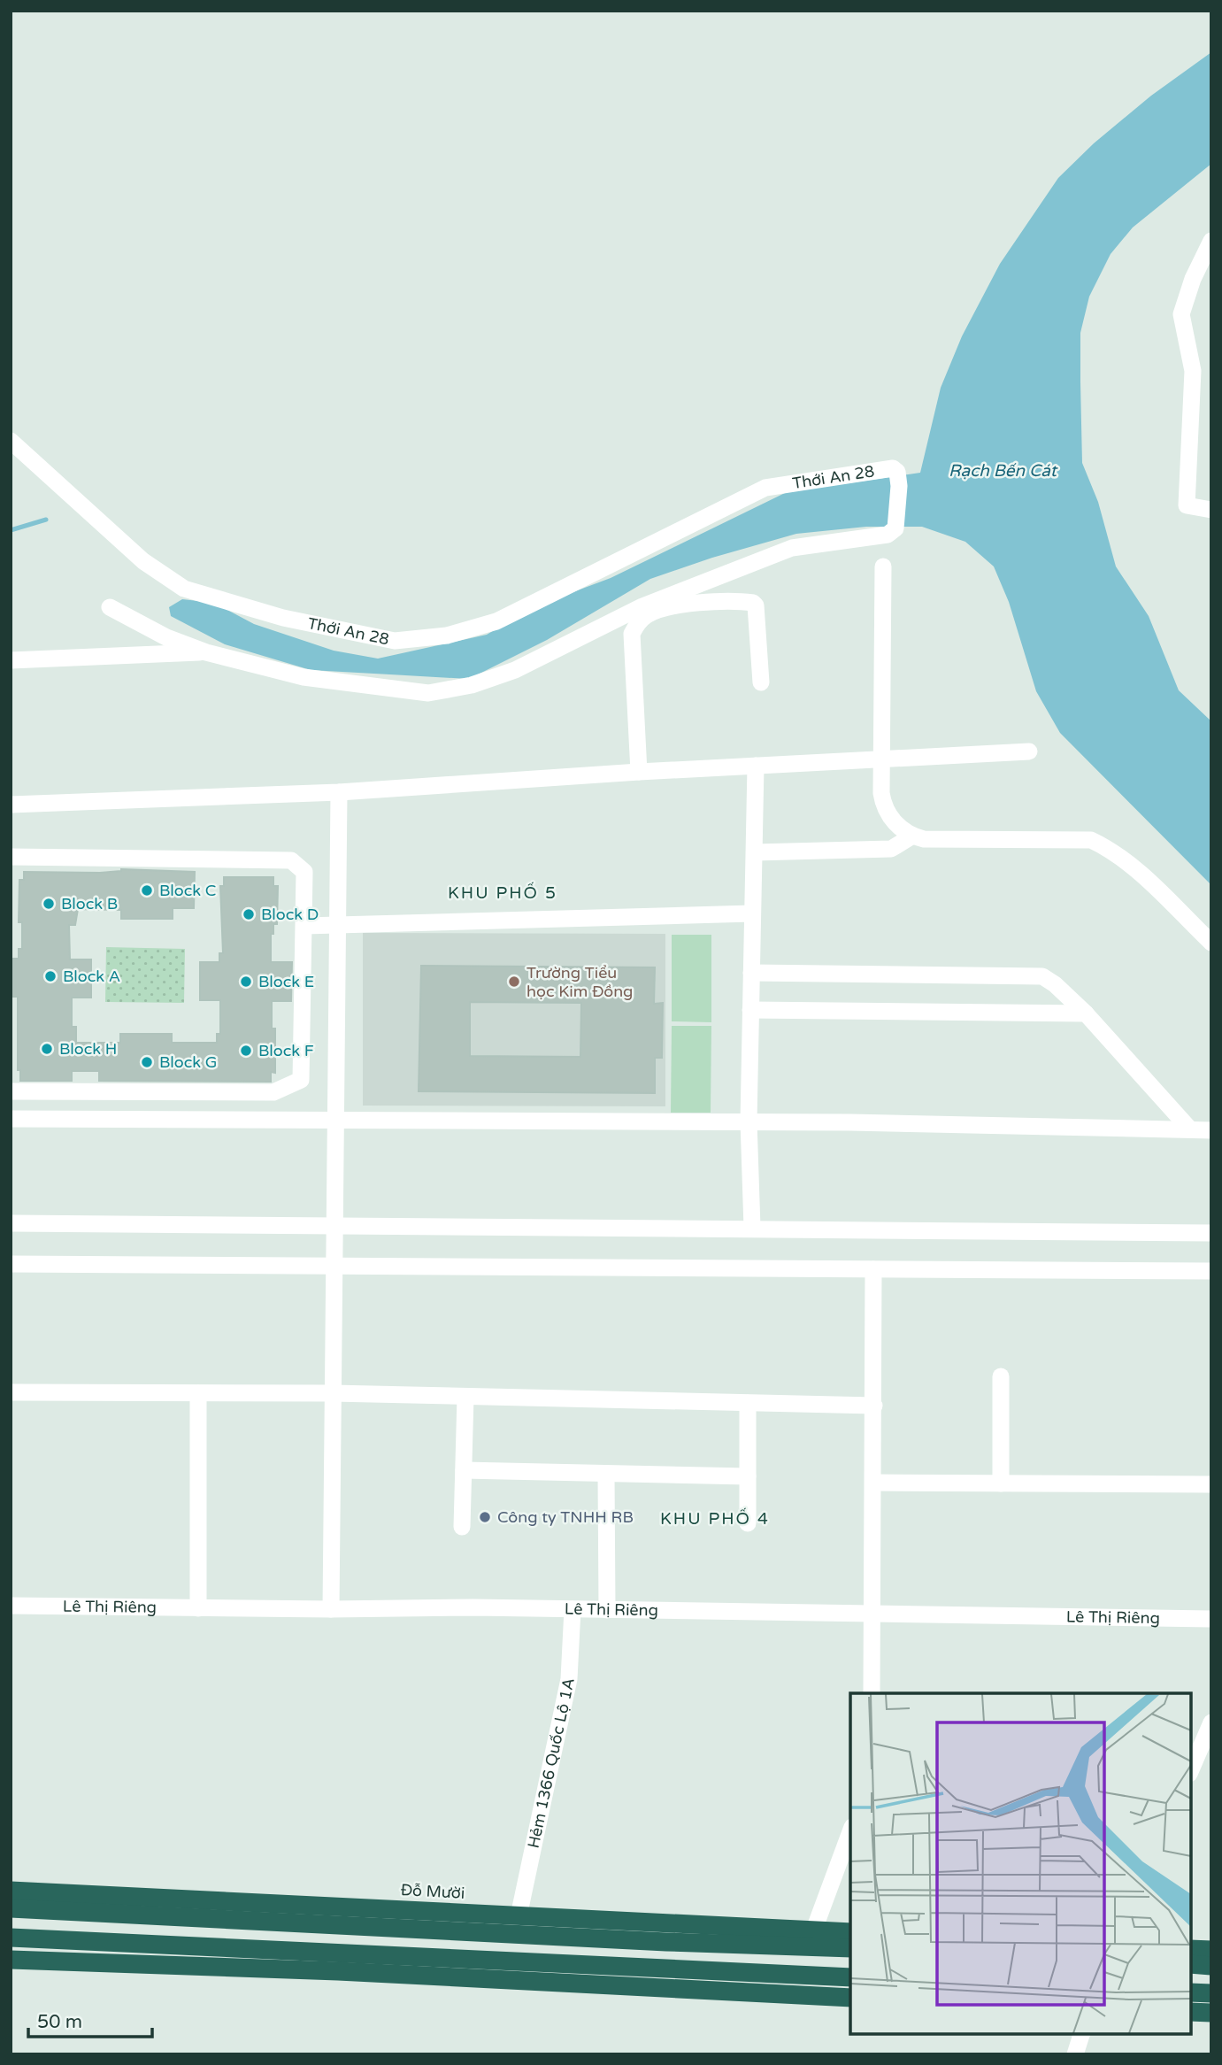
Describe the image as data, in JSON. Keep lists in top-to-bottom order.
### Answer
{
  "streets": {
    "highway": ["Đỗ Mười"],
    "street": ["Thới An 28", "Lê Thị Riêng", "Hẻm 1366 Quốc Lộ 1A"]
  },
  "crossings": [
    ["Lê Thị Riêng", "Hẻm 1366 Quốc Lộ 1A"],
    ["Hẻm 1366 Quốc Lộ 1A", "Đỗ Mười"]
  ],
  "districts": ["KHU PHỐ 5", "KHU PHỐ 4"],
  "water": ["Rạch Bến Cát"],
  "places": [
    "Block C",
    "Block B",
    "Block D",
    "Block A",
    "Block E",
    "Trường Tiểu học Kim Đồng",
    "Block H",
    "Block F",
    "Block G",
    "Công ty TNHH RB"
  ],
  "scale_bar": "50 m"
}
